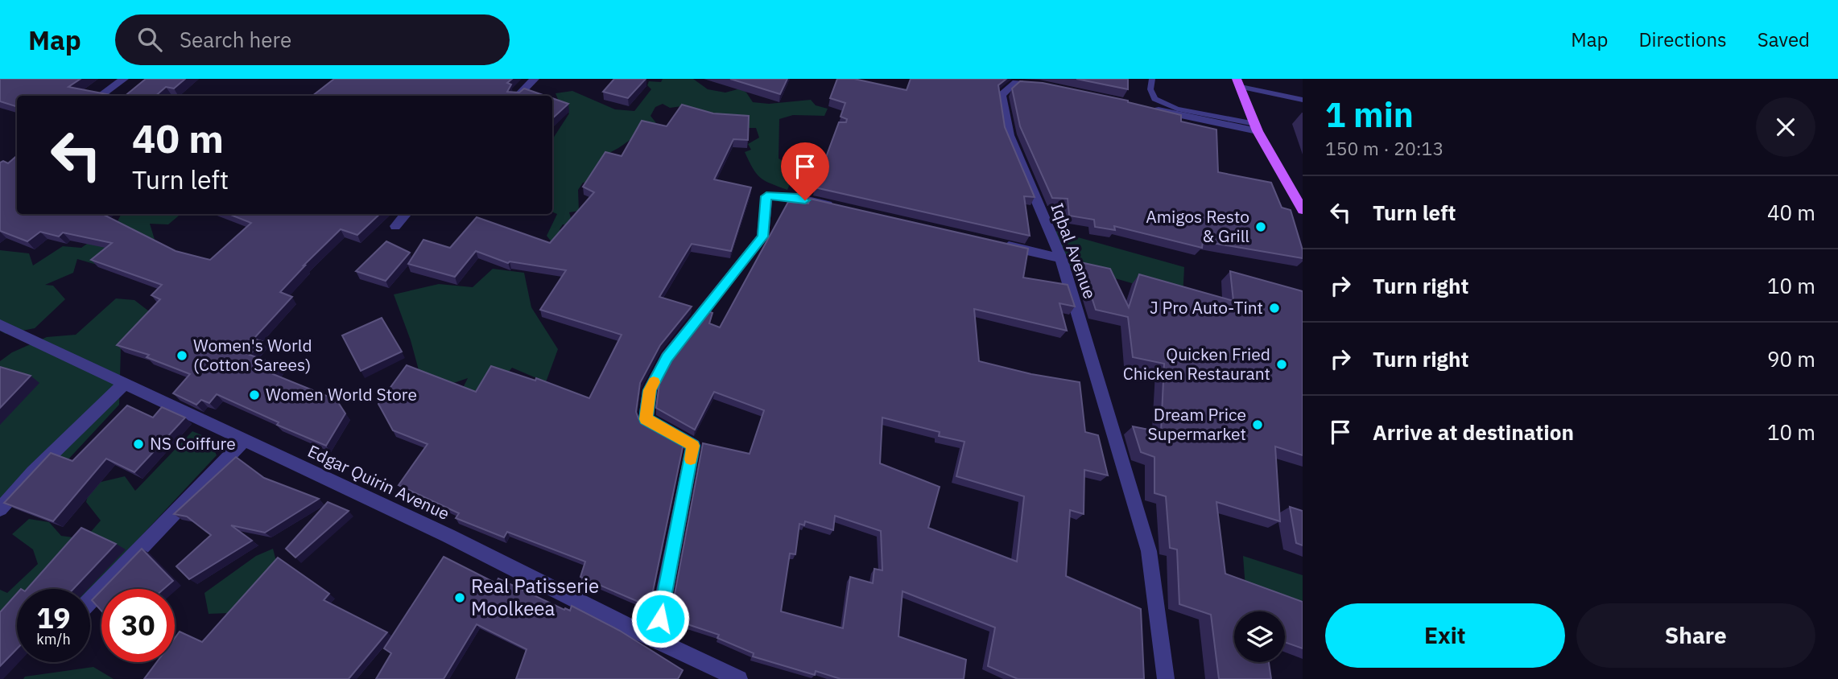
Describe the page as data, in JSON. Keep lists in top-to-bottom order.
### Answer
{
  "streets": {
    "street": ["Iqbal Avenue", "Edgar Quirin Avenue"]
  },
  "places": [
    "Amigos Resto & Grill",
    "J Pro Auto-Tint",
    "Women's World (Cotton Sarees)",
    "Quicken Fried Chicken Restaurant",
    "Women World Store",
    "Dream Price Supermarket",
    "NS Coiffure",
    "Real Patisserie Moolkeea"
  ],
  "page": {
    "header": "Map",
    "search": "Search here",
    "nav": ["Map", "Directions", "Saved"],
    "heading": ["1 min", "150 m · 20:13"],
    "turn": ["40 m", "Turn left"],
    "list": [
      {
        "name": "Turn left",
        "value": "40 m"
      },
      {
        "name": "Turn right",
        "value": "10 m"
      },
      {
        "name": "Turn right",
        "value": "90 m"
      },
      {
        "name": "Arrive at destination",
        "value": "10 m"
      }
    ],
    "speed": "19 km/h",
    "limit": "30",
    "buttons": ["Exit", "Share"]
  }
}
